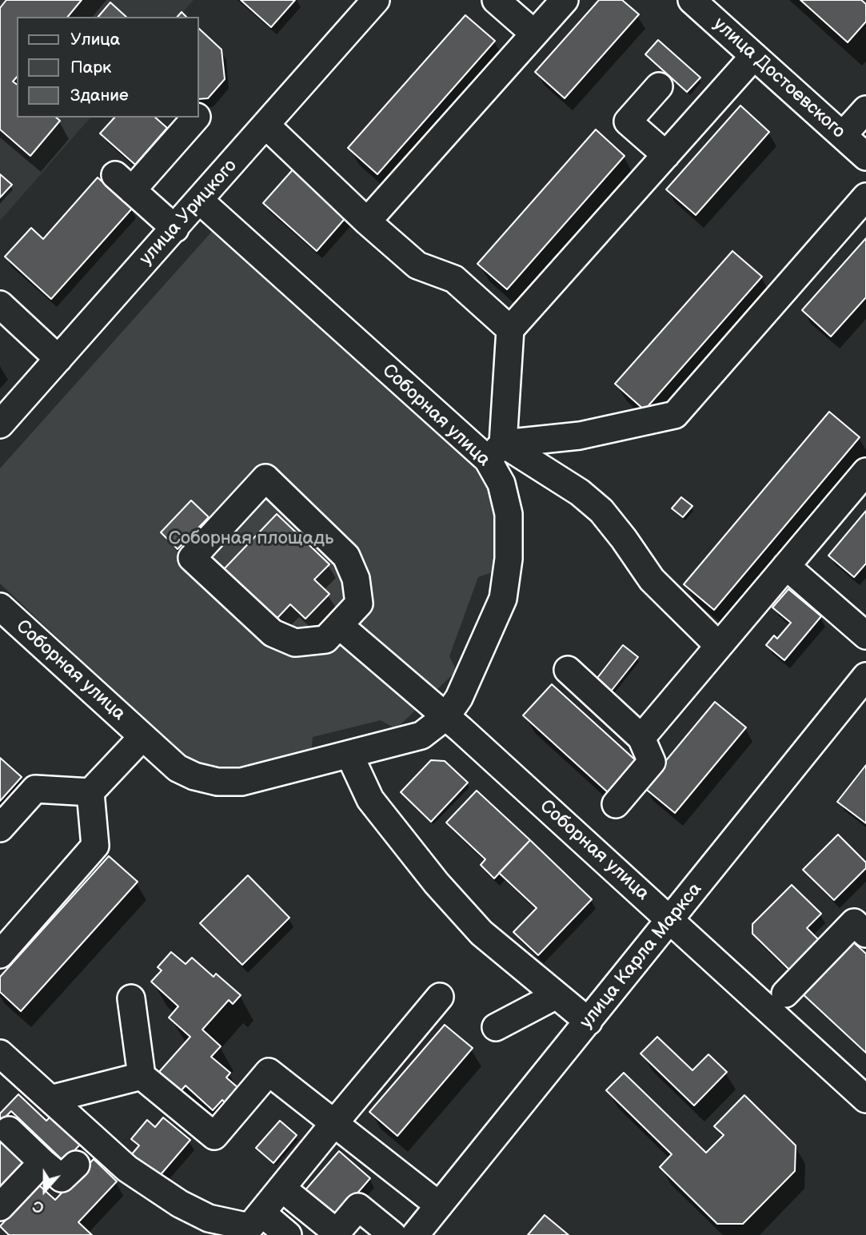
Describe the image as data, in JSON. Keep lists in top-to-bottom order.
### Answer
{
  "streets": {
    "street": [
      "улица Достоевского",
      "улица Урицкого",
      "Соборная улица",
      "улица Карла Маркса"
    ]
  },
  "crossings": [
    ["улица Урицкого", "Соборная улица"],
    ["Соборная улица", "улица Карла Маркса"]
  ],
  "parks": ["Соборная площадь"],
  "legend": ["Улица", "Парк", "Здание"],
  "north": "bottom"
}
